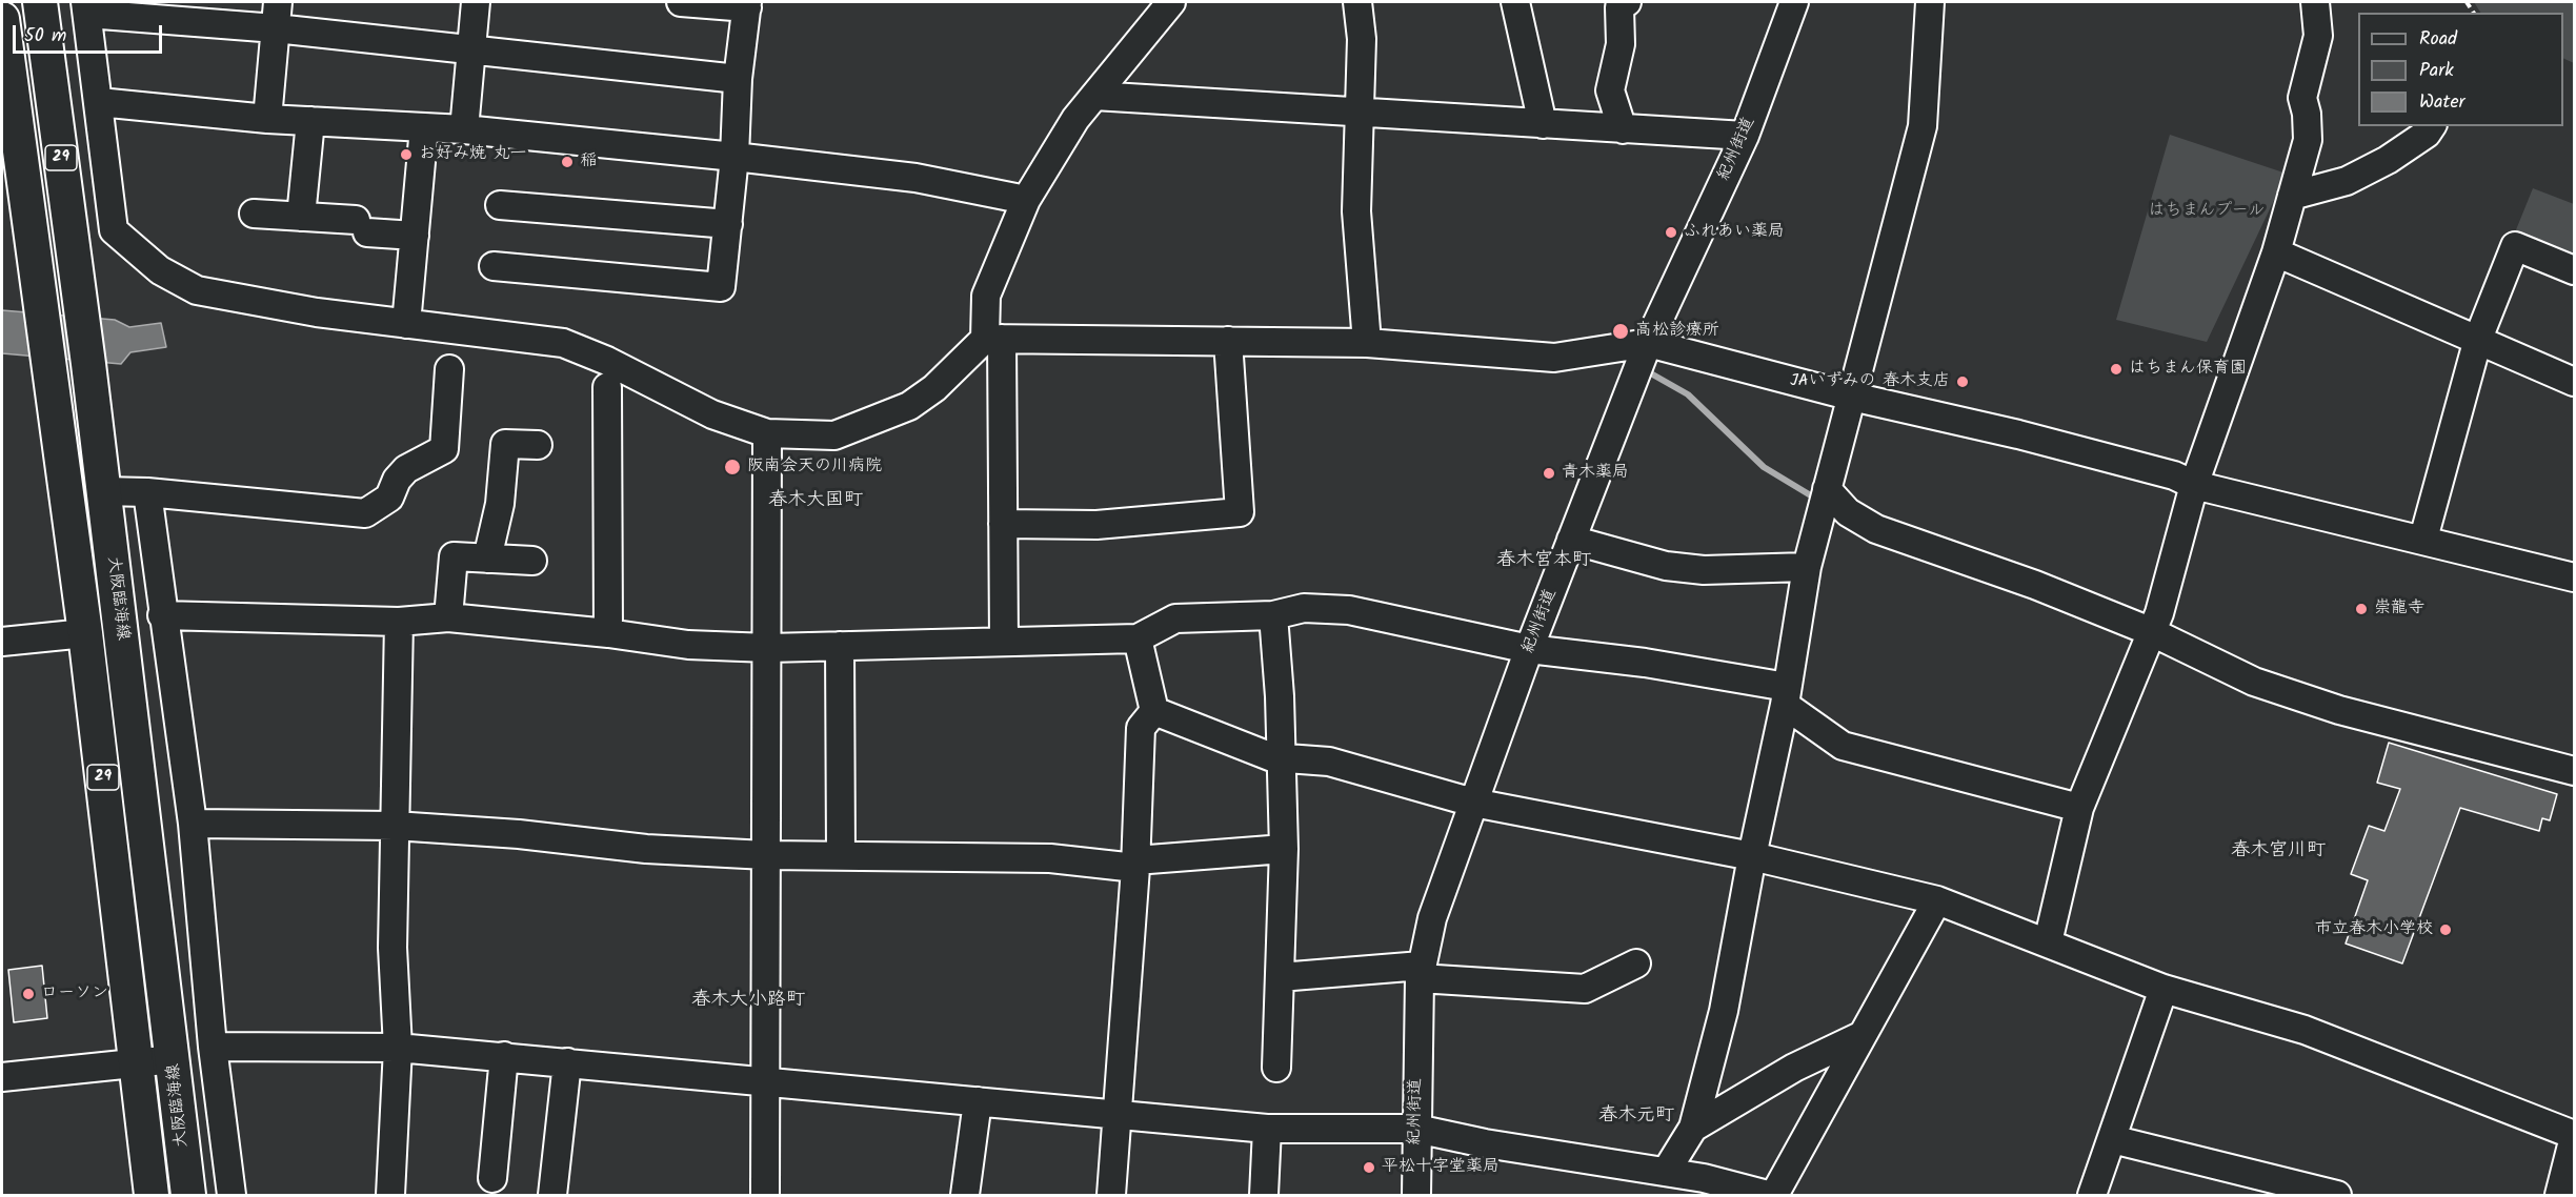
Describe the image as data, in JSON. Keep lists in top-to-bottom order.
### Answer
{
  "streets": {
    "main road": ["29", "大阪臨海線"],
    "street": ["紀州街道"]
  },
  "districts": [
    "春木大国町",
    "春木宮本町",
    "春木宮川町",
    "春木大小路町",
    "春木元町"
  ],
  "parks": ["はちまんプール"],
  "places": [
    "お好み焼 丸一",
    "稲",
    "ふれあい薬局",
    "高松診療所",
    "はちまん保育園",
    "JAいずみの 春木支店",
    "阪南会天の川病院",
    "青木薬局",
    "崇龍寺",
    "市立春木小学校",
    "ローソン",
    "平松十字堂薬局"
  ],
  "legend": ["Road", "Park", "Water"],
  "scale_bar": "50 m"
}
